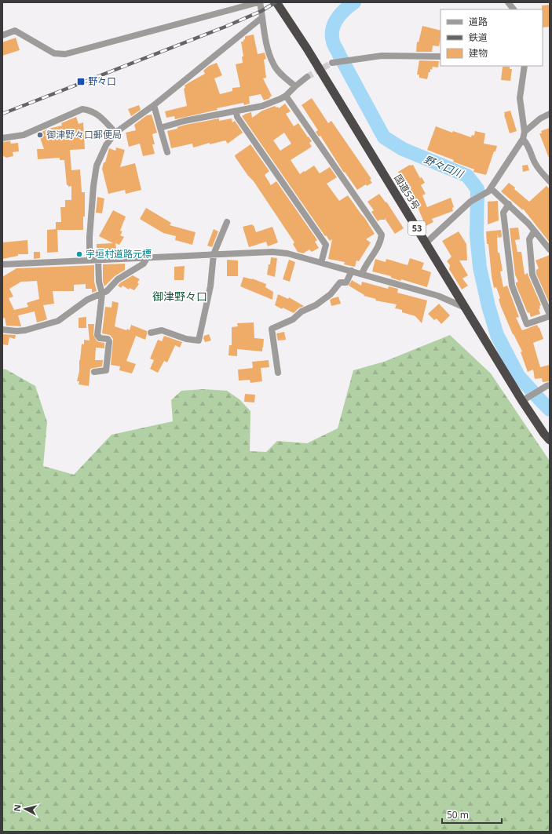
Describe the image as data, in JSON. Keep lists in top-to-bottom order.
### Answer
{
  "streets": {
    "highway": ["国道53号", "53"]
  },
  "districts": ["御津野々口"],
  "water": ["野々口川"],
  "places": {
    "transit": ["野々口"],
    "other": ["御津野々口郵便局", "宇垣村道路元標"]
  },
  "legend": ["道路", "鉄道", "建物"],
  "scale_bar": "50 m",
  "north": "left"
}
